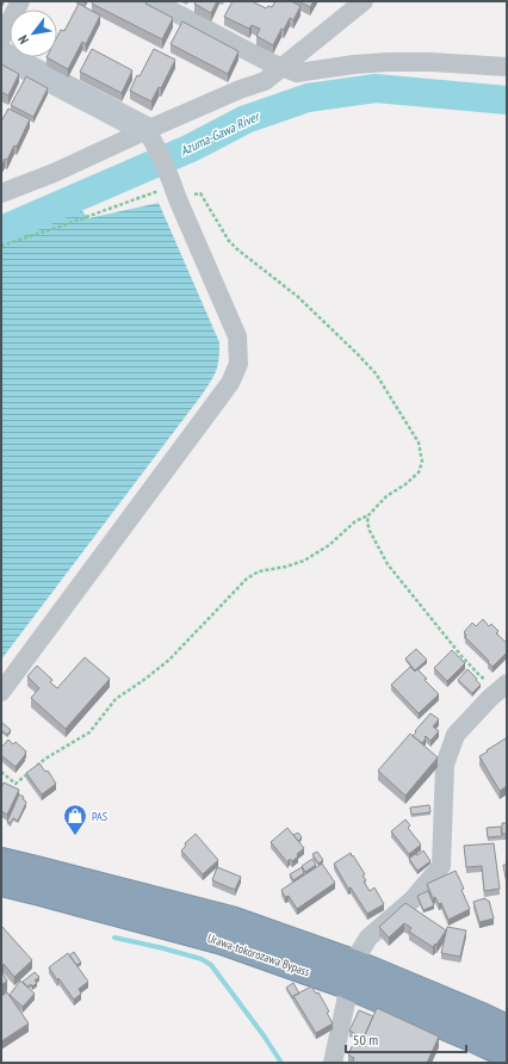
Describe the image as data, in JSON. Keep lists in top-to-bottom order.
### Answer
{
  "streets": {
    "highway": ["Urawa-tokorozawa Bypass"]
  },
  "water": ["Azuma-Gawa River"],
  "places": {
    "shop": ["PAS"]
  },
  "scale_bar": "50 m",
  "north": "bottom left"
}
